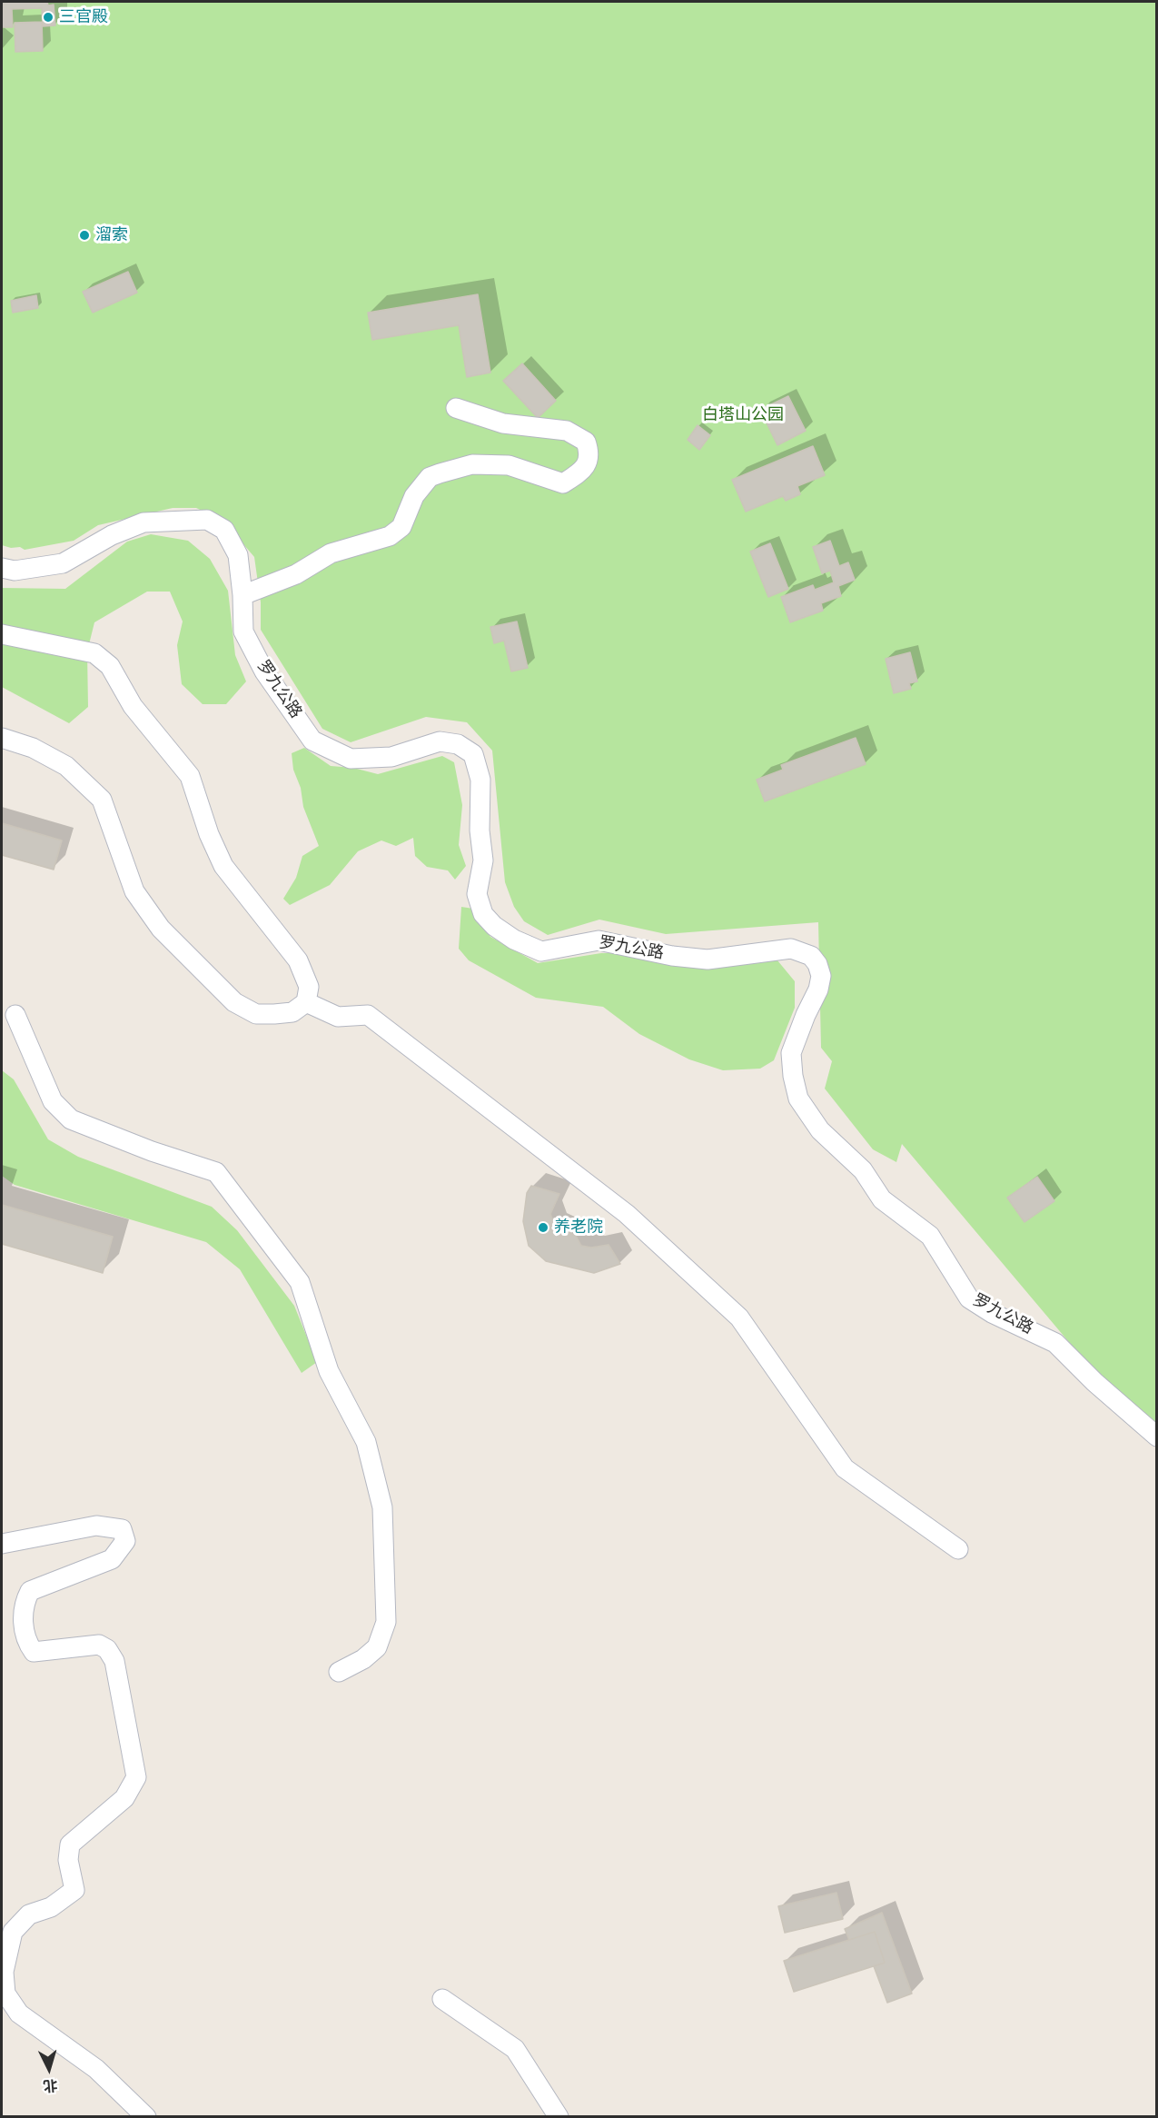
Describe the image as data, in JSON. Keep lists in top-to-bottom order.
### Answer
{
  "streets": {
    "street": ["罗九公路"]
  },
  "parks": ["白塔山公园"],
  "places": ["三官殿", "溜索", "养老院"],
  "north": "bottom"
}
